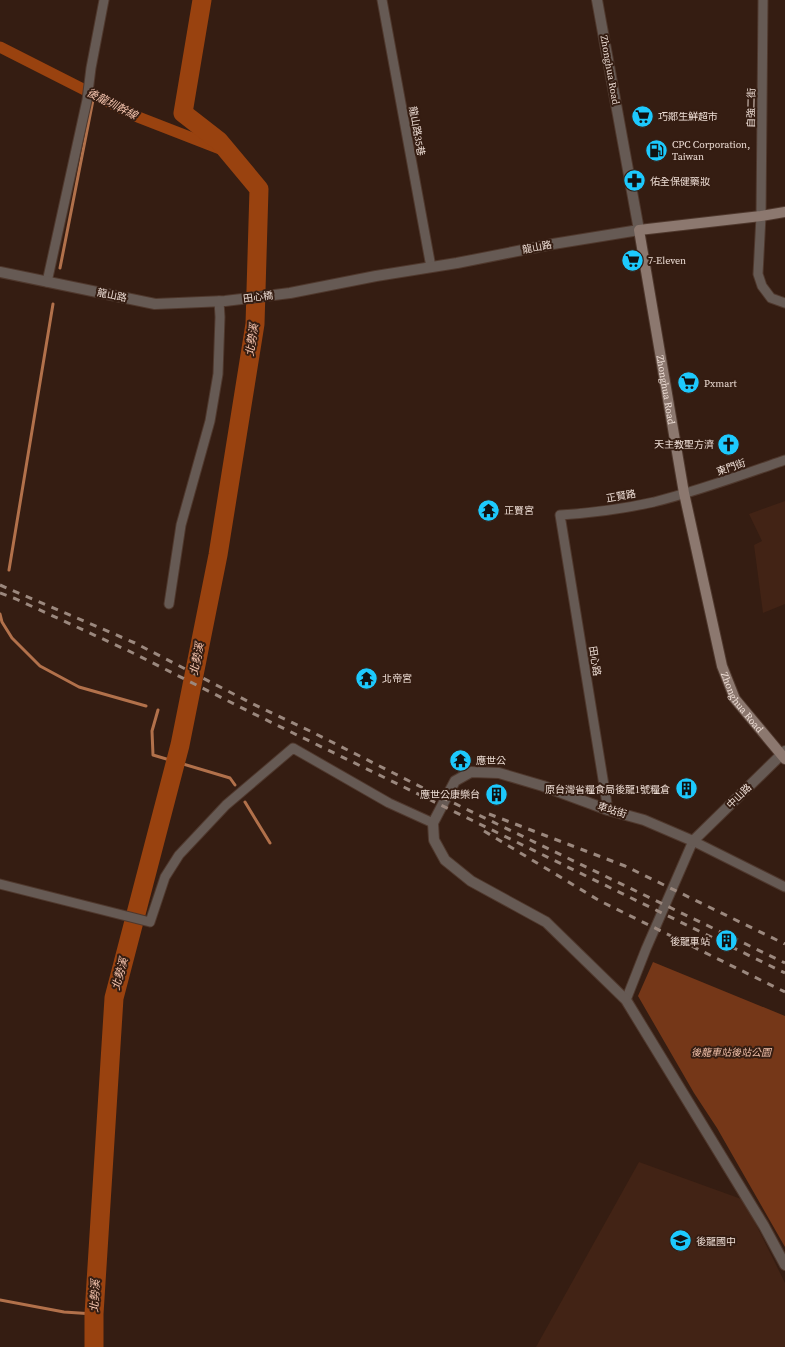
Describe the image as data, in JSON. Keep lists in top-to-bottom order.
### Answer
{
  "streets": {
    "main road": ["Zhonghua Road", "龍山路"],
    "street": [
      "自強二街",
      "龍山路35巷",
      "田心橋",
      "東門街",
      "正賢路",
      "田心路",
      "中山路",
      "車站街"
    ]
  },
  "crossings": [
    ["Zhonghua Road", "龍山路"],
    ["Zhonghua Road", "東門街"],
    ["Zhonghua Road", "正賢路"],
    ["Zhonghua Road", "中山路"],
    ["自強二街", "龍山路"],
    ["龍山路35巷", "龍山路"],
    ["龍山路", "田心橋"],
    ["東門街", "正賢路"],
    ["正賢路", "田心路"],
    ["田心路", "車站街"],
    ["中山路", "車站街"]
  ],
  "water": ["後龍圳幹線", "北勢溪"],
  "parks": ["後龍車站後站公園"],
  "places": {
    "supermarket": ["巧鄰生鮮超市", "7-Eleven", "Pxmart"],
    "fuel station": ["CPC Corporation, Taiwan"],
    "pharmacy": ["佑全保健藥妝"],
    "church": ["天主教聖方濟"],
    "temple": ["正賢宮", "北帝宮", "應世公"],
    "building": ["原台灣省糧食局後龍1號糧倉", "應世公康樂台", "後龍車站"],
    "school or university": ["後龍國中"]
  }
}
